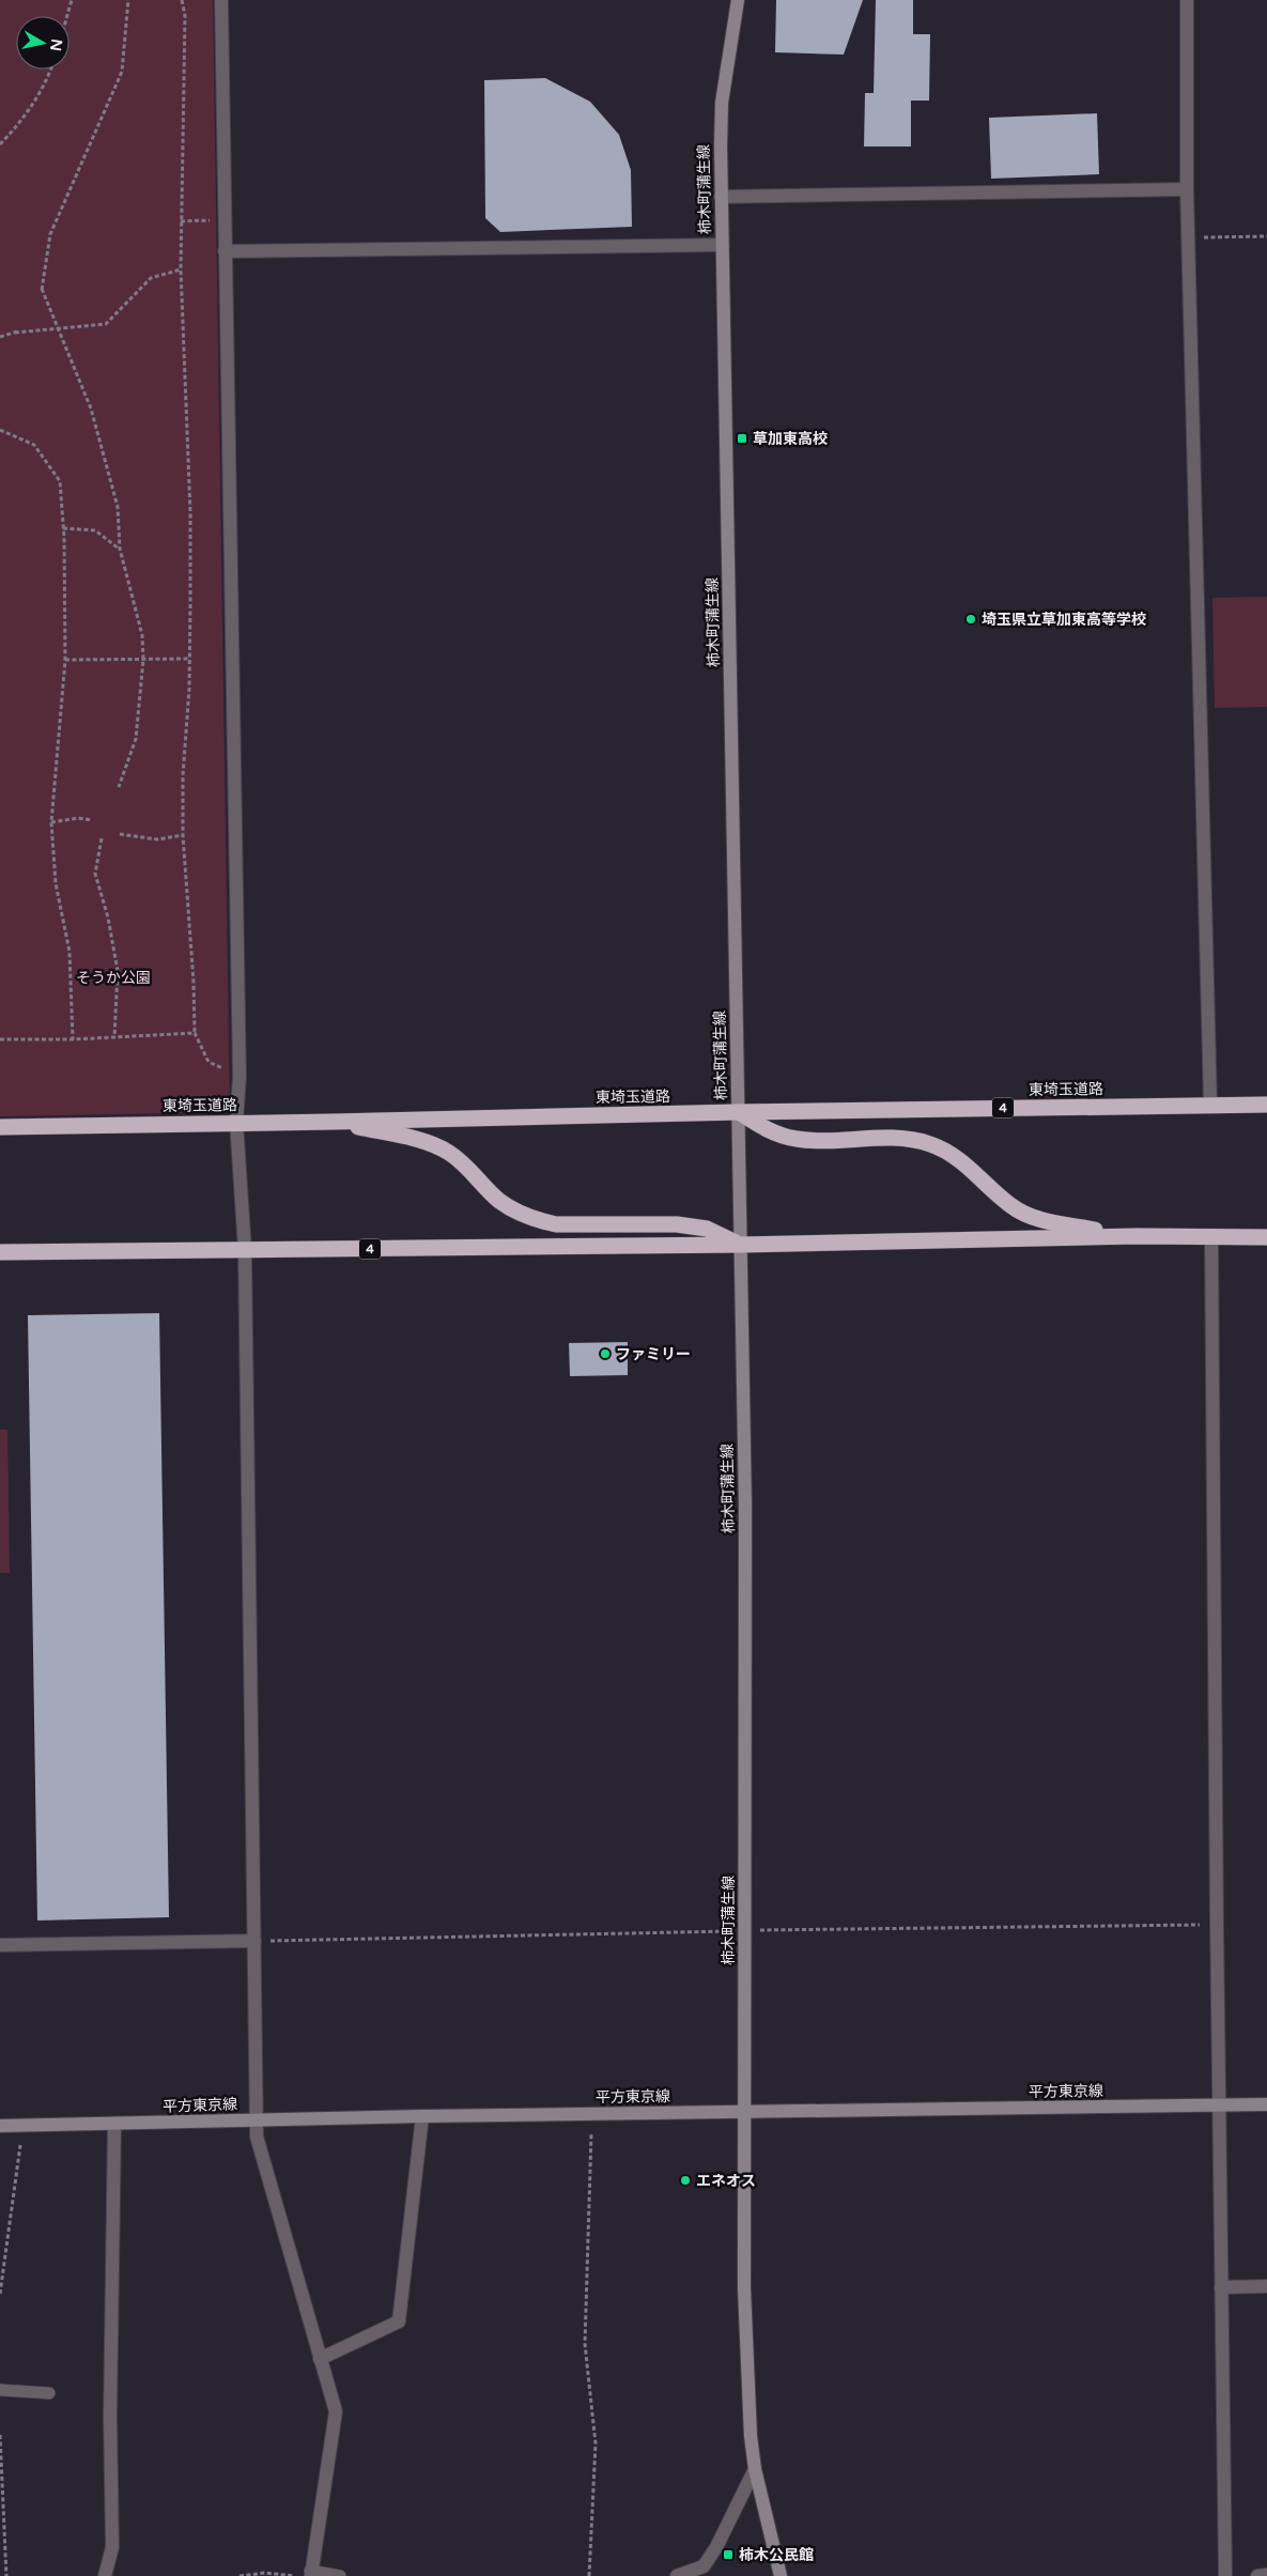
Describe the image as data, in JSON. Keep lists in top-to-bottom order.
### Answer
{
  "streets": {
    "highway": ["東埼玉道路", "4"],
    "main road": ["柿木町蒲生線", "平方東京線"]
  },
  "crossings": [
    ["柿木町蒲生線", "東埼玉道路"],
    ["柿木町蒲生線", "4"],
    ["柿木町蒲生線", "平方東京線"],
    ["東埼玉道路", "4"]
  ],
  "parks": ["そうか公園"],
  "places": {
    "transit": ["草加東高校", "柿木公民館"],
    "other": ["埼玉県立草加東高等学校", "ファミリー", "エネオス"]
  },
  "north": "right"
}
